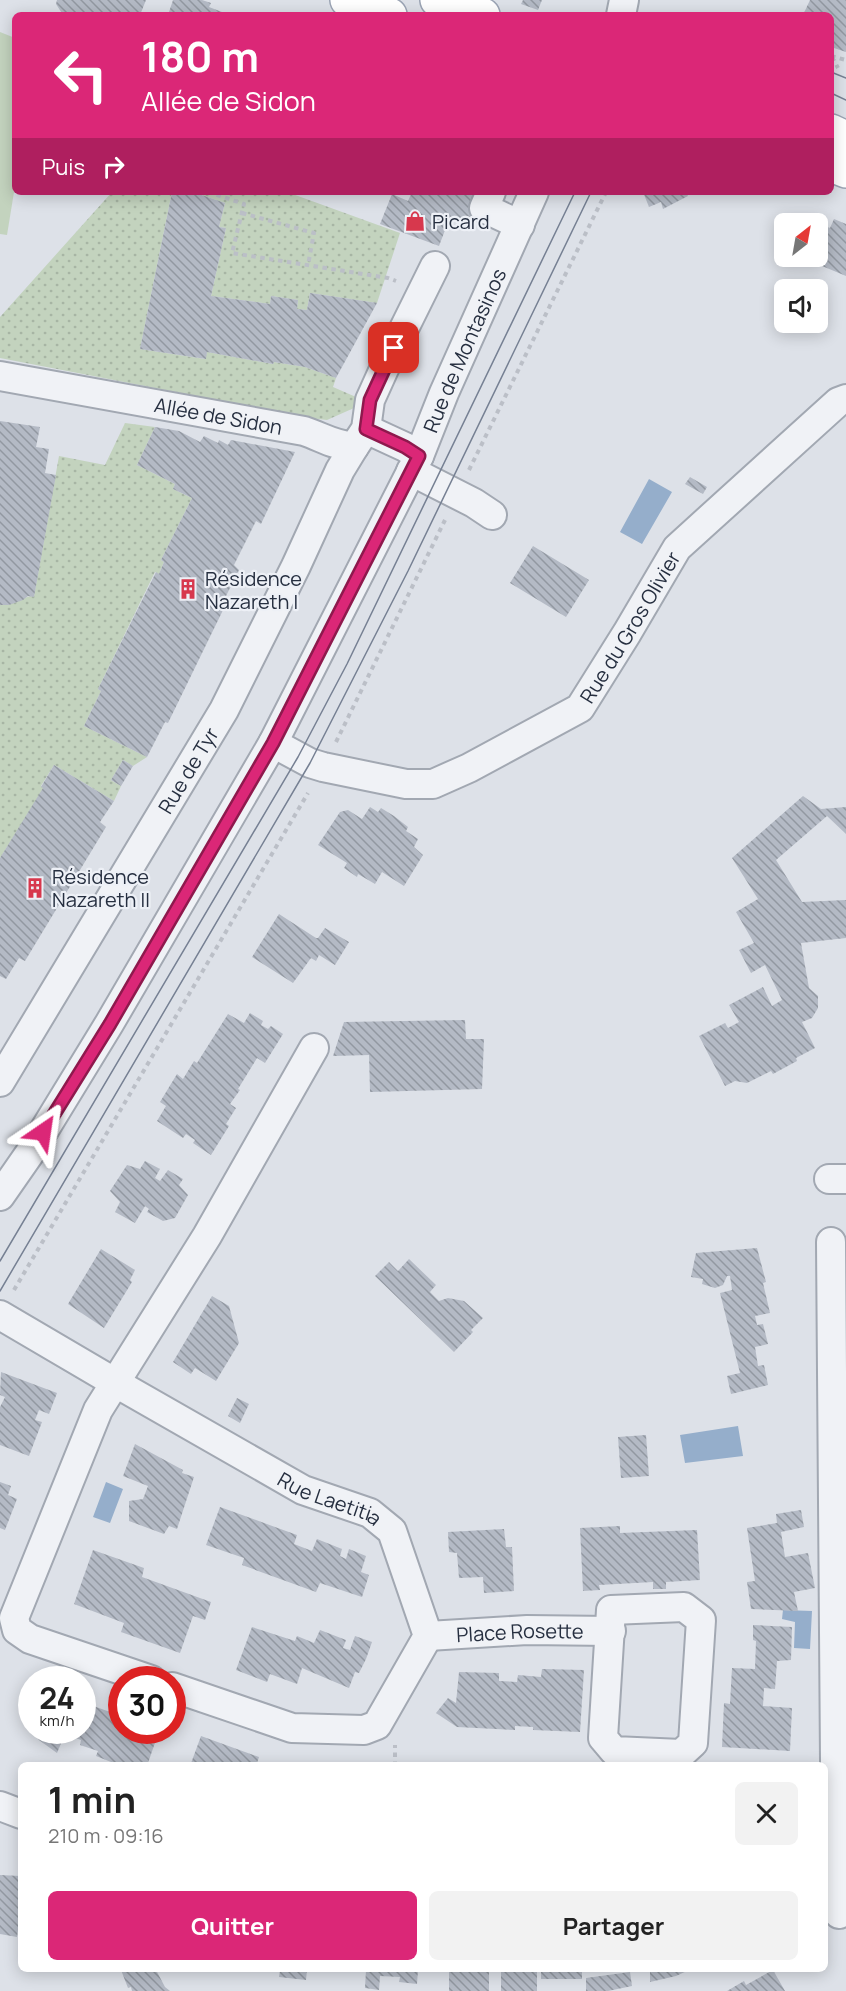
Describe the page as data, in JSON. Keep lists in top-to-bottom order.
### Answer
{
  "streets": {
    "street": [
      "Rue de Montasinos",
      "Allée de Sidon",
      "Rue du Gros Olivier",
      "Rue de Tyr",
      "Rue Laetitia",
      "Place Rosette"
    ]
  },
  "crossings": [
    ["Rue de Montasinos", "Allée de Sidon"],
    ["Rue de Montasinos", "Rue du Gros Olivier"],
    ["Allée de Sidon", "Rue de Tyr"],
    ["Rue Laetitia", "Place Rosette"]
  ],
  "places": {
    "shop": ["Picard"],
    "building": ["Résidence Nazareth I", "Résidence Nazareth II"]
  },
  "north": "top right",
  "page": {
    "turn": ["180 m", "Allée de Sidon"],
    "then": "Puis",
    "speed": "24 km/h",
    "limit": "30",
    "heading": ["1 min", "210 m · 09:16"],
    "buttons": ["Quitter", "Partager"]
  }
}
